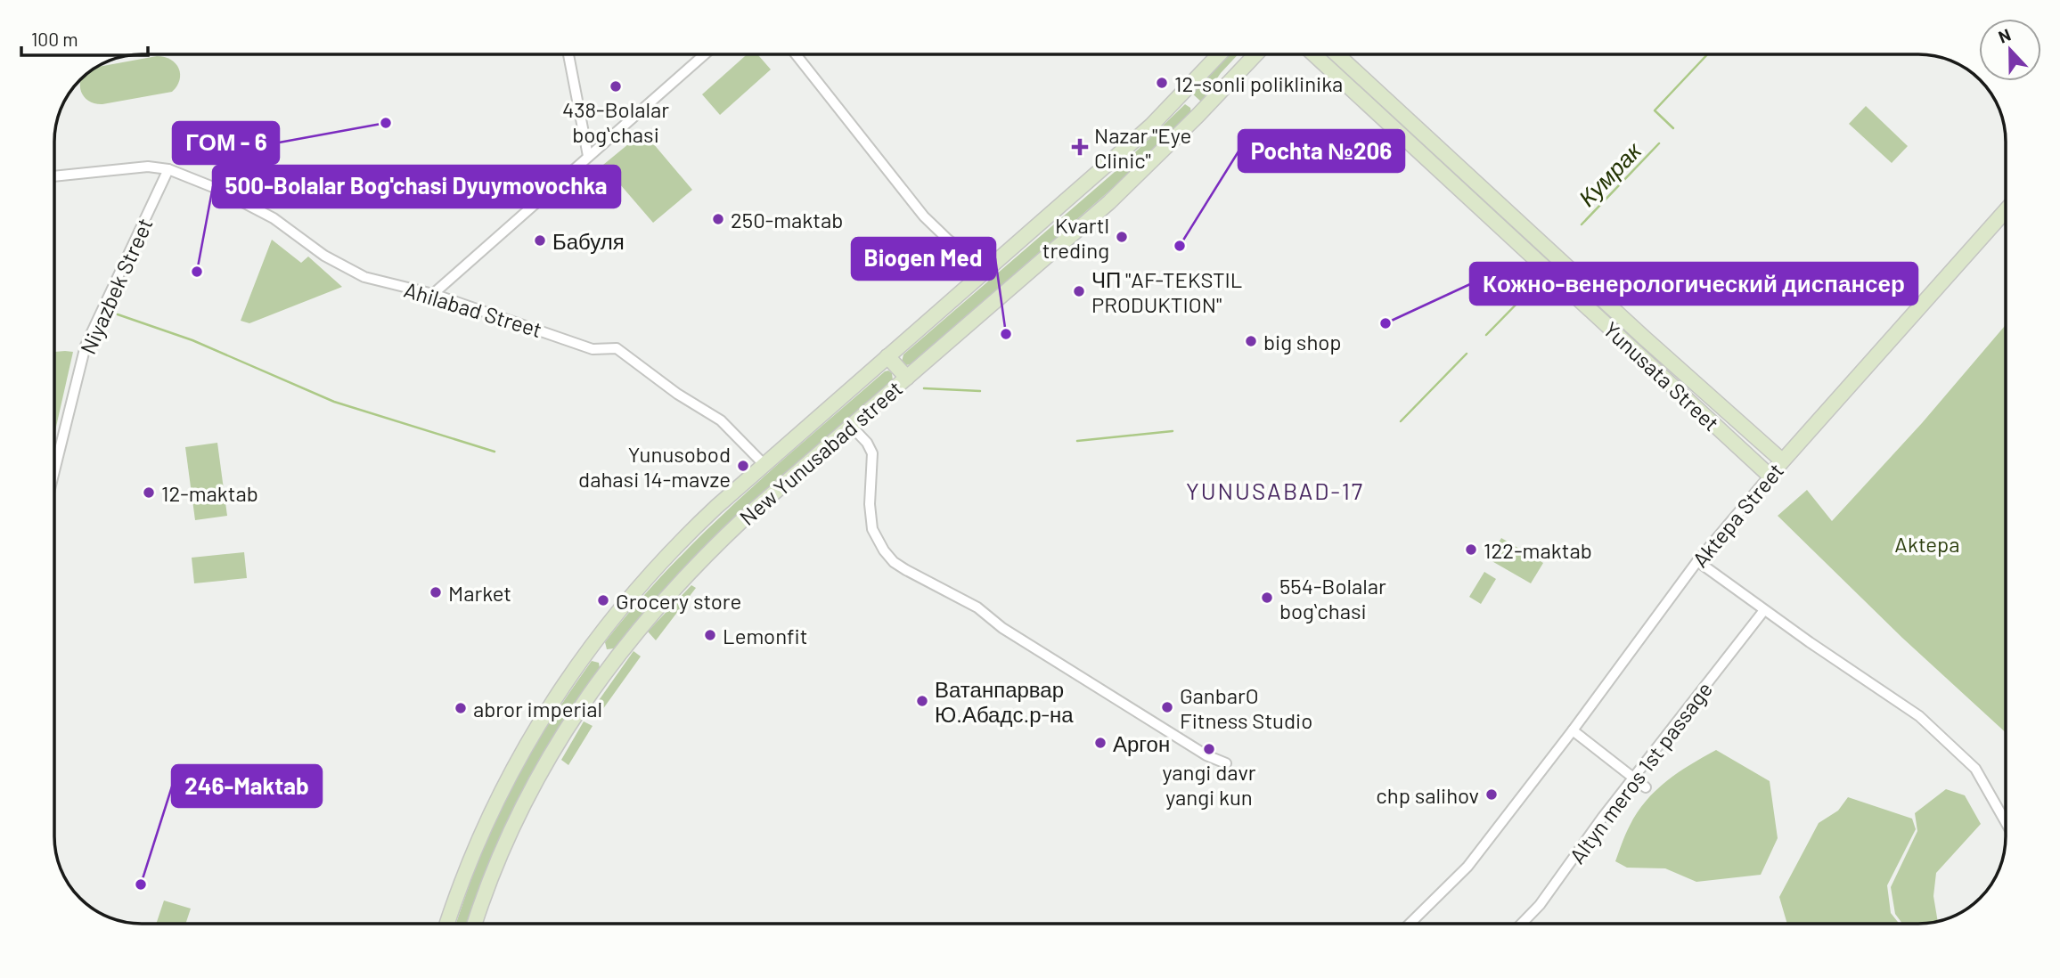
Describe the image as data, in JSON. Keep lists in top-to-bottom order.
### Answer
{
  "streets": {
    "main road": ["Yunusata Street", "New Yunusabad street", "Aktepa Street"],
    "street": ["Niyazbek Street", "Ahilabad Street", "Altyn meros 1st passage"]
  },
  "crossings": [
    ["Niyazbek Street", "Ahilabad Street"],
    ["Ahilabad Street", "New Yunusabad street"],
    ["Yunusata Street", "Aktepa Street"]
  ],
  "districts": ["YUNUSABAD-17"],
  "water": ["Кумрак"],
  "parks": ["Aktepa"],
  "places": {
    "other": [
      "12-sonli poliklinika",
      "438-Bolalar bogʻchasi",
      "ГОМ - 6",
      "250-maktab",
      "Kvartl treding",
      "Бабуля",
      "Pochta №206",
      "500-Bolalar Bog'chasi Dyuymovochka",
      "ЧП \"AF-TEKSTIL PRODUKTION\"",
      "Кожно-венерологический диспансер",
      "Biogen Med",
      "big shop",
      "Yunusobod dahasi 14-mavze",
      "12-maktab",
      "122-maktab",
      "Market",
      "554-Bolalar bogʻchasi",
      "Grocery store",
      "Lemonfit",
      "Ватанпарвар Ю.Абадс.р-на",
      "GanbarO Fitness Studio",
      "abror imperial",
      "Аргон",
      "yangi davr yangi kun",
      "chp salihov",
      "246-Maktab"
    ],
    "health": ["Nazar \"Eye Clinic\""]
  },
  "scale_bar": "100 m",
  "north": "top"
}
